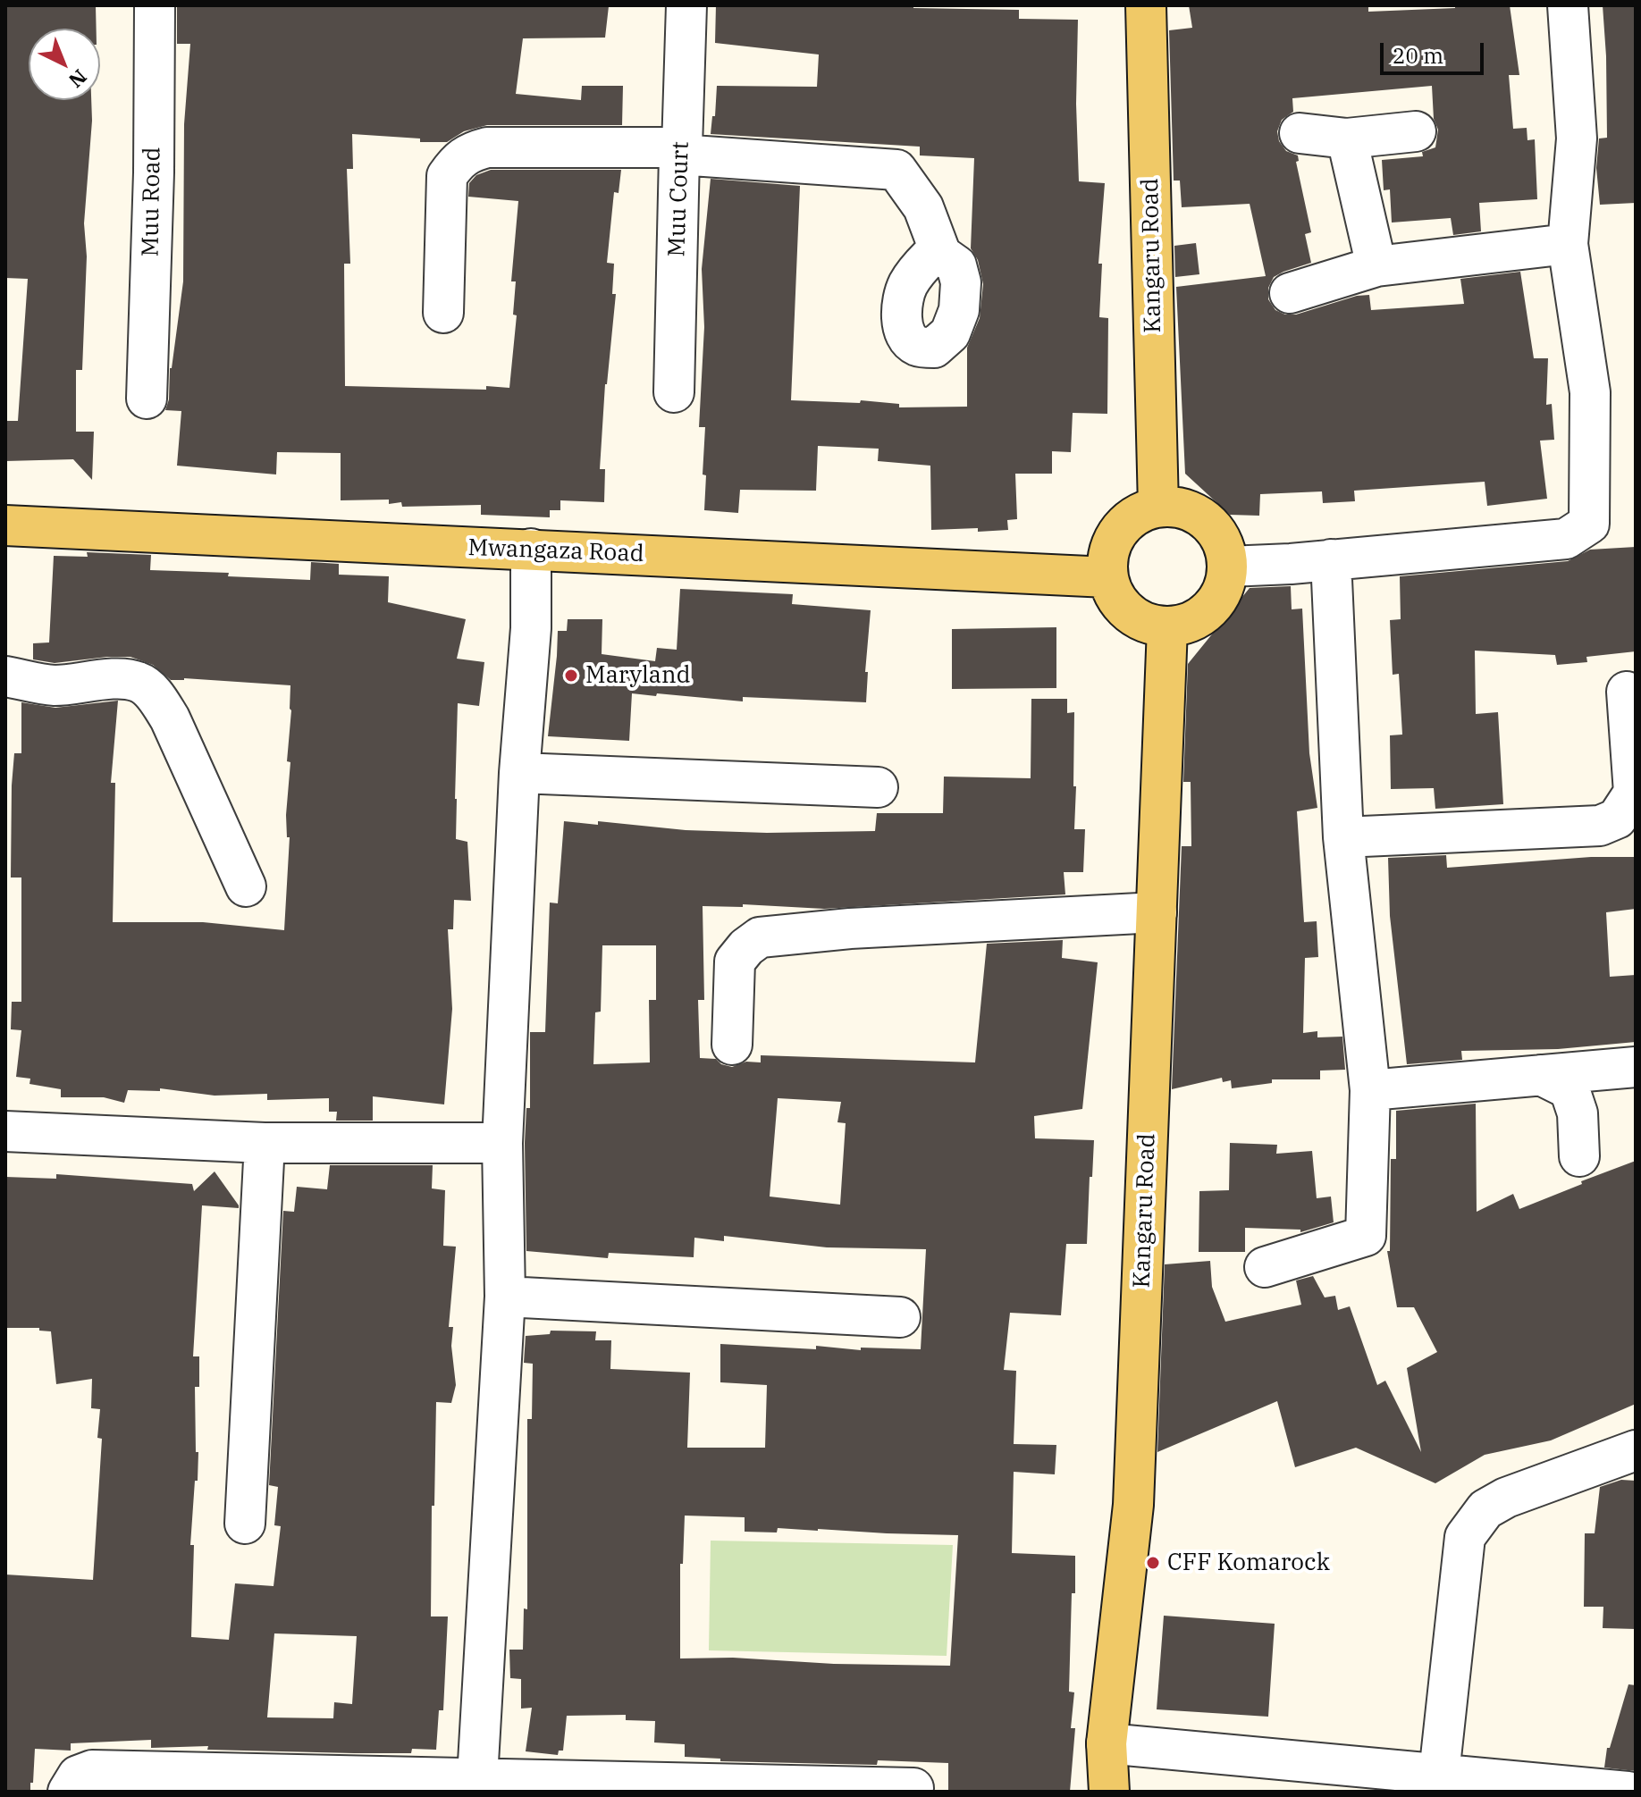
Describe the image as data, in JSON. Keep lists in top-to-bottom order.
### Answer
{
  "streets": {
    "main road": ["Kangaru Road", "Mwangaza Road"],
    "street": ["Muu Court", "Muu Road"]
  },
  "crossings": [
    ["Kangaru Road", "Mwangaza Road"]
  ],
  "places": ["Maryland", "CFF Komarock"],
  "scale_bar": "20 m",
  "north": "bottom right"
}
